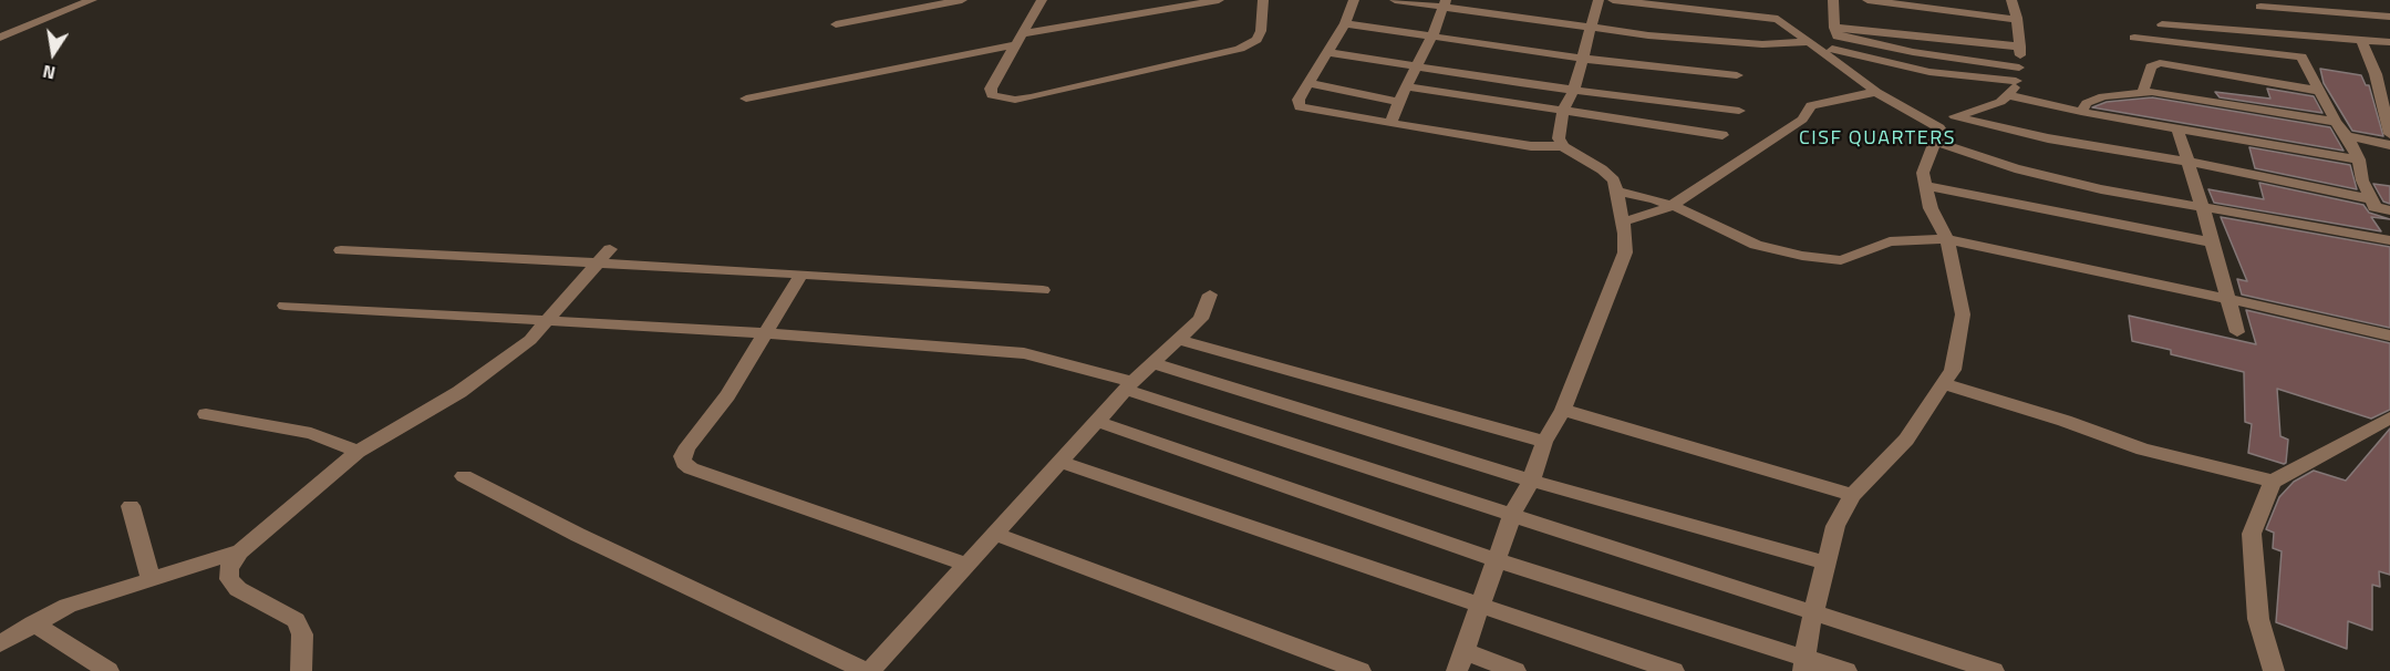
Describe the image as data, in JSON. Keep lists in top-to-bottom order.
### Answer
{
  "districts": ["CISF QUARTERS"],
  "north": "bottom"
}
